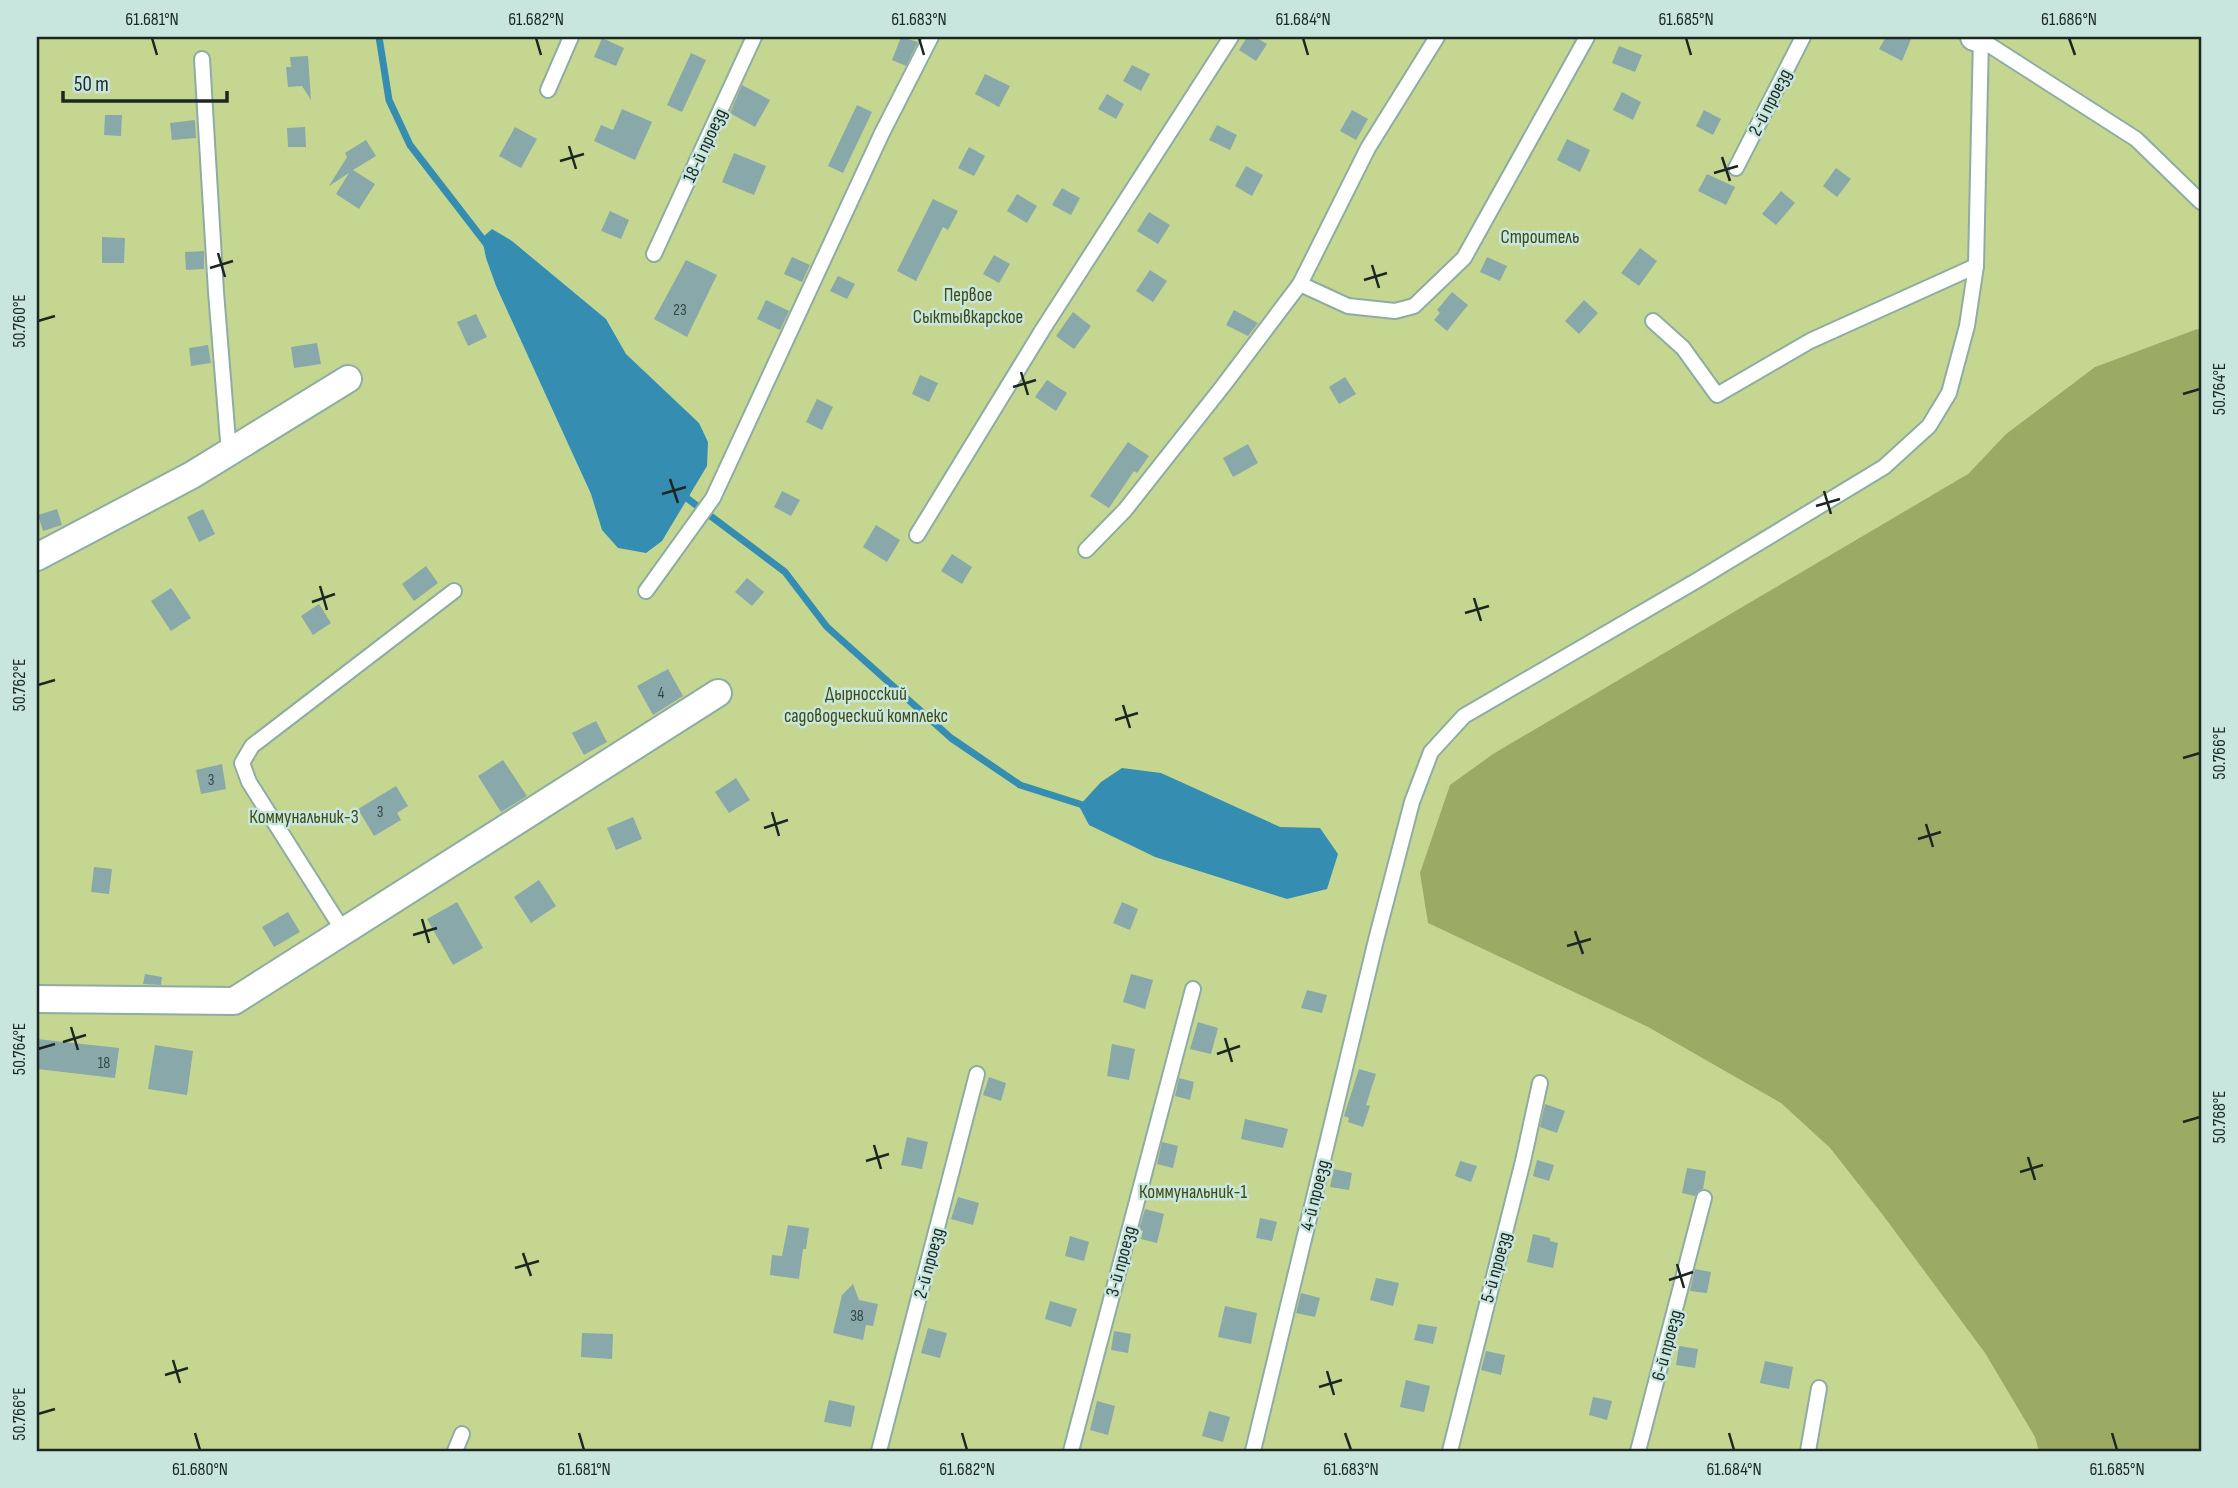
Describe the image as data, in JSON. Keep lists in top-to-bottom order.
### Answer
{
  "streets": {
    "lane": [
      "2-й проезд",
      "18-й проезд",
      "4-й проезд",
      "3-й проезд",
      "5-й проезд",
      "6-й проезд"
    ]
  },
  "parks": [
    "Строитель",
    "Первое Сыктывкарское",
    "Дырносский садоводческий комплекс",
    "Коммунальник-3",
    "Коммунальник-1"
  ],
  "house_numbers": [
    "23",
    "4",
    "3",
    "3",
    "18",
    "38"
  ],
  "scale_bar": "50 m",
  "coordinates": [
    "61.681°N",
    "61.682°N",
    "61.683°N",
    "61.684°N",
    "61.685°N",
    "61.686°N",
    "50.760°E",
    "50.764°E",
    "50.762°E",
    "50.766°E",
    "50.768°E",
    "61.680°N"
  ]
}
